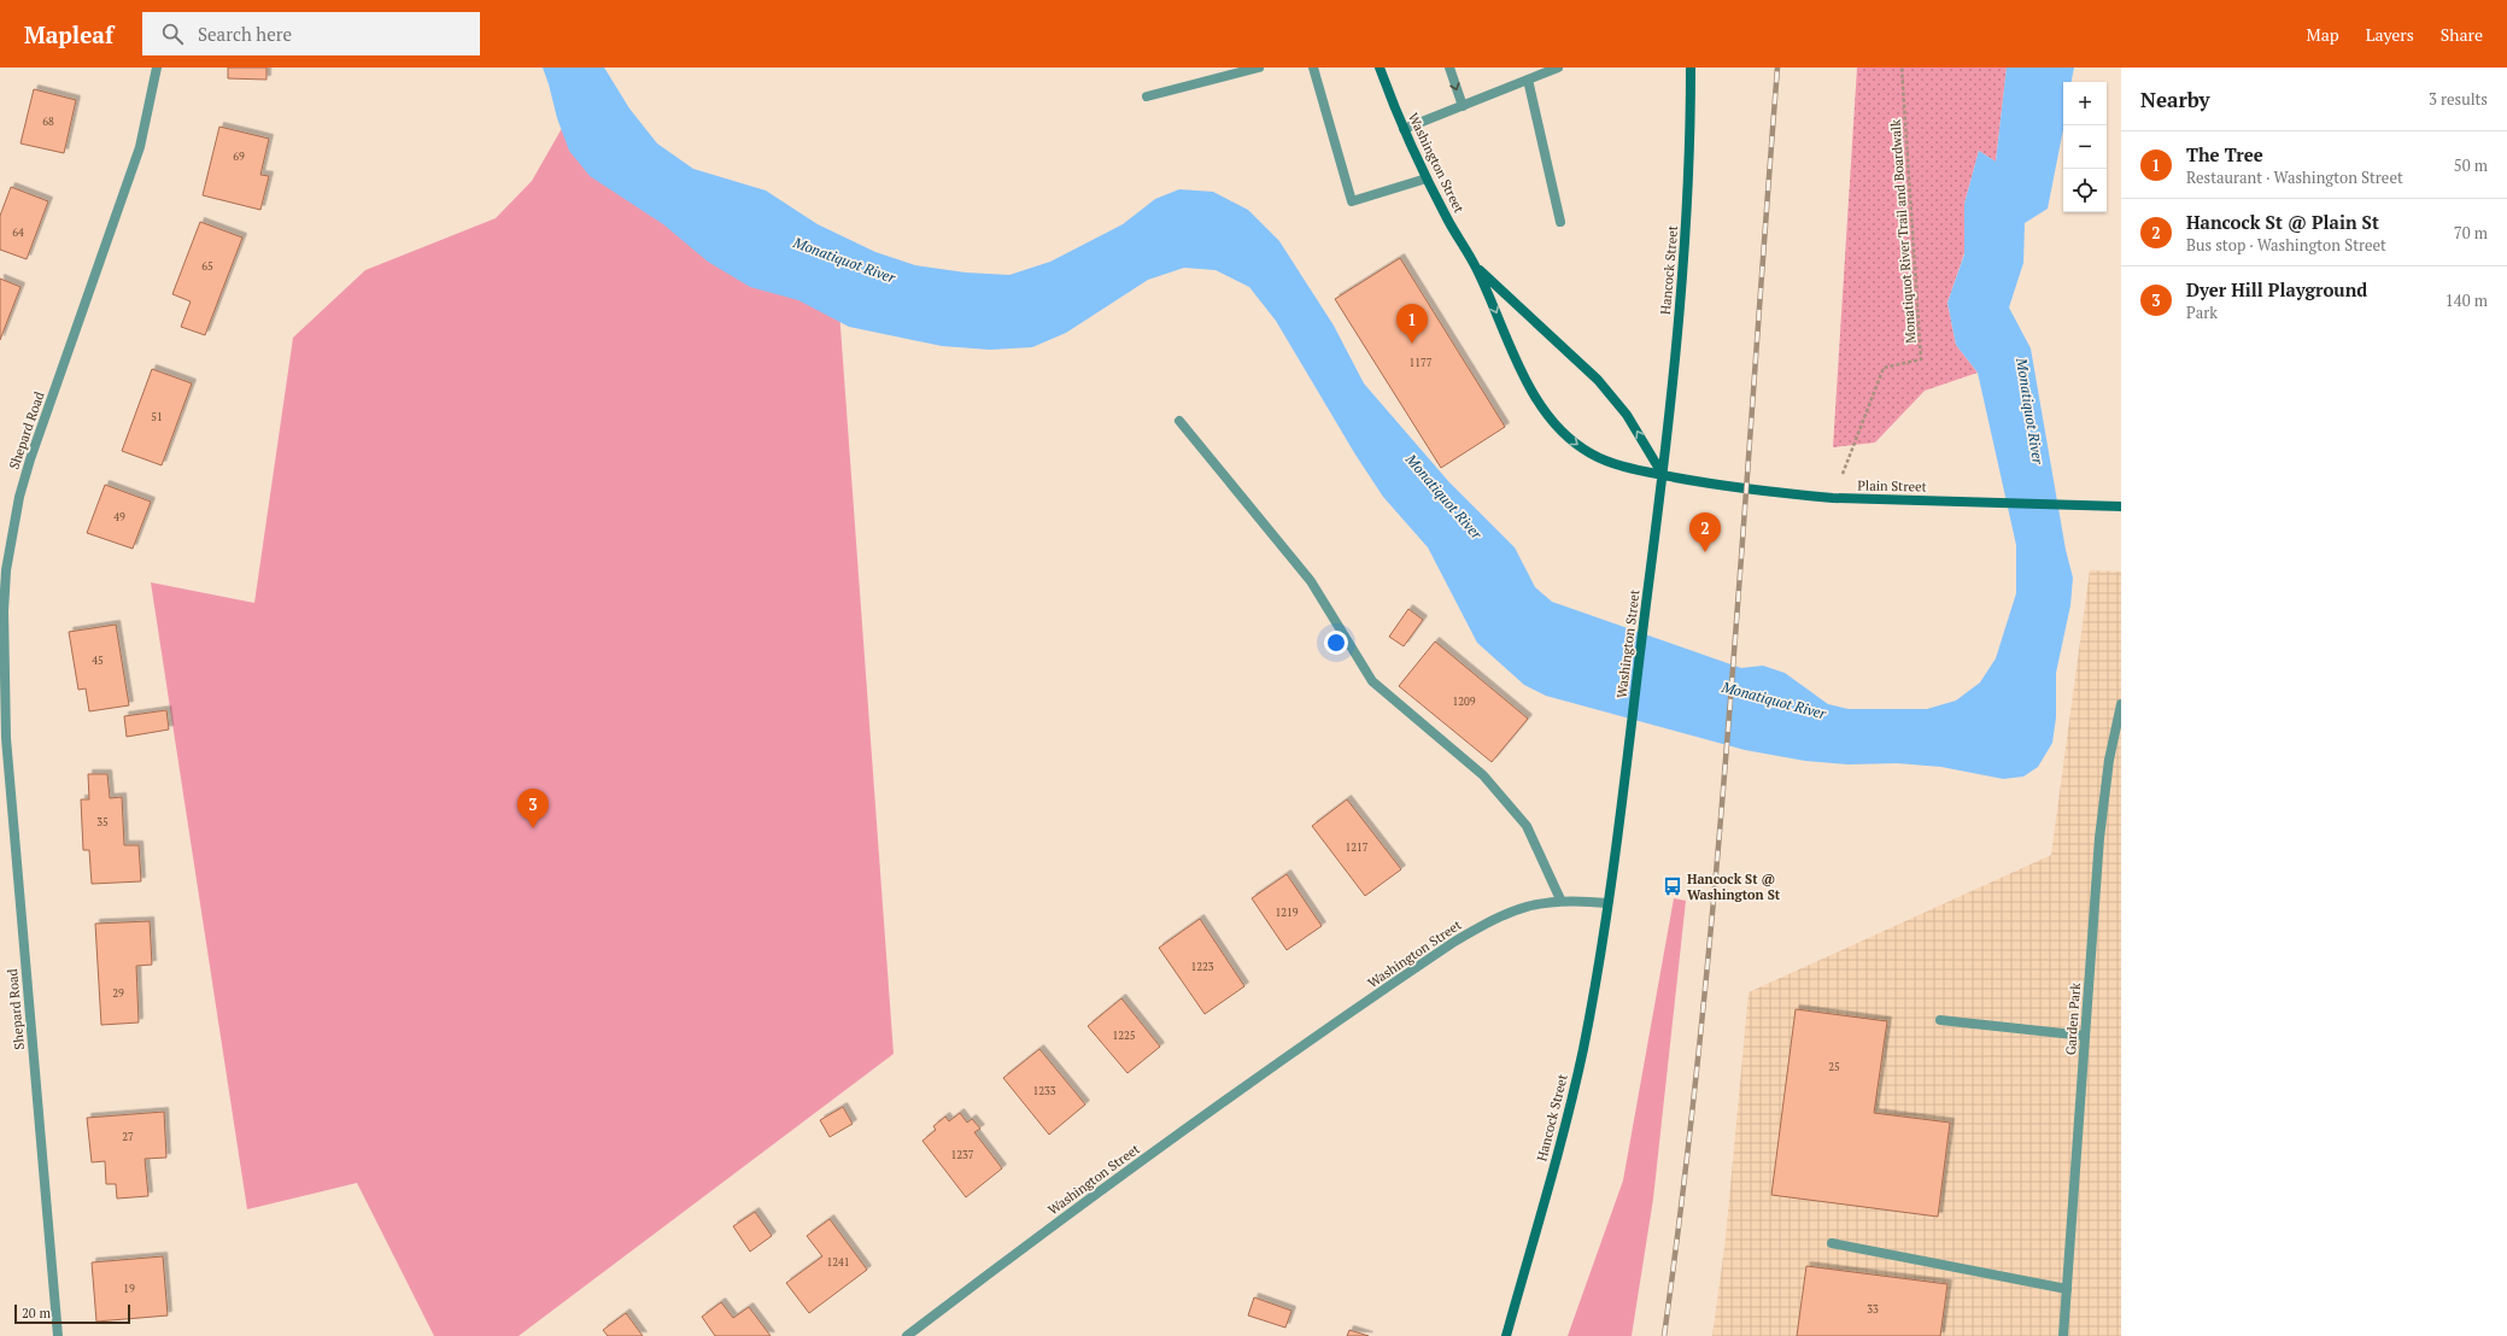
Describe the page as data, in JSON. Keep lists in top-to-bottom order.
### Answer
{
  "streets": {
    "main road": ["Washington Street", "Hancock Street", "Plain Street"],
    "street": ["Shepard Road", "Garden Park"],
    "path": ["Monatiquot River Trail and Boardwalk"]
  },
  "crossings": [
    ["Washington Street", "Hancock Street"],
    ["Washington Street", "Plain Street"],
    ["Monatiquot River Trail and Boardwalk", "Plain Street"],
    ["Hancock Street", "Plain Street"]
  ],
  "water": ["Monatiquot River"],
  "places": {
    "bus stop": ["Hancock St @ Washington St"]
  },
  "house_numbers": [
    "68",
    "69",
    "64",
    "65",
    "1177",
    "51",
    "49",
    "45",
    "1209",
    "35",
    "1217",
    "1219",
    "1223",
    "29",
    "1225",
    "25",
    "1233",
    "27",
    "1237",
    "1241",
    "19",
    "33"
  ],
  "scale_bar": "20 m",
  "page": {
    "header": "Mapleaf",
    "search": "Search here",
    "nav": ["Map", "Layers", "Share"],
    "heading": ["Nearby", "3 results"],
    "map_buttons": ["+", "−"],
    "list": [
      {
        "mark": "1",
        "name": "The Tree",
        "note": "Restaurant · Washington Street",
        "value": "50 m"
      },
      {
        "mark": "2",
        "name": "Hancock St @ Plain St",
        "note": "Bus stop · Washington Street",
        "value": "70 m"
      },
      {
        "mark": "3",
        "name": "Dyer Hill Playground",
        "note": "Park",
        "value": "140 m"
      }
    ],
    "pins": ["1", "2", "3"],
    "scale": "20 m"
  }
}
